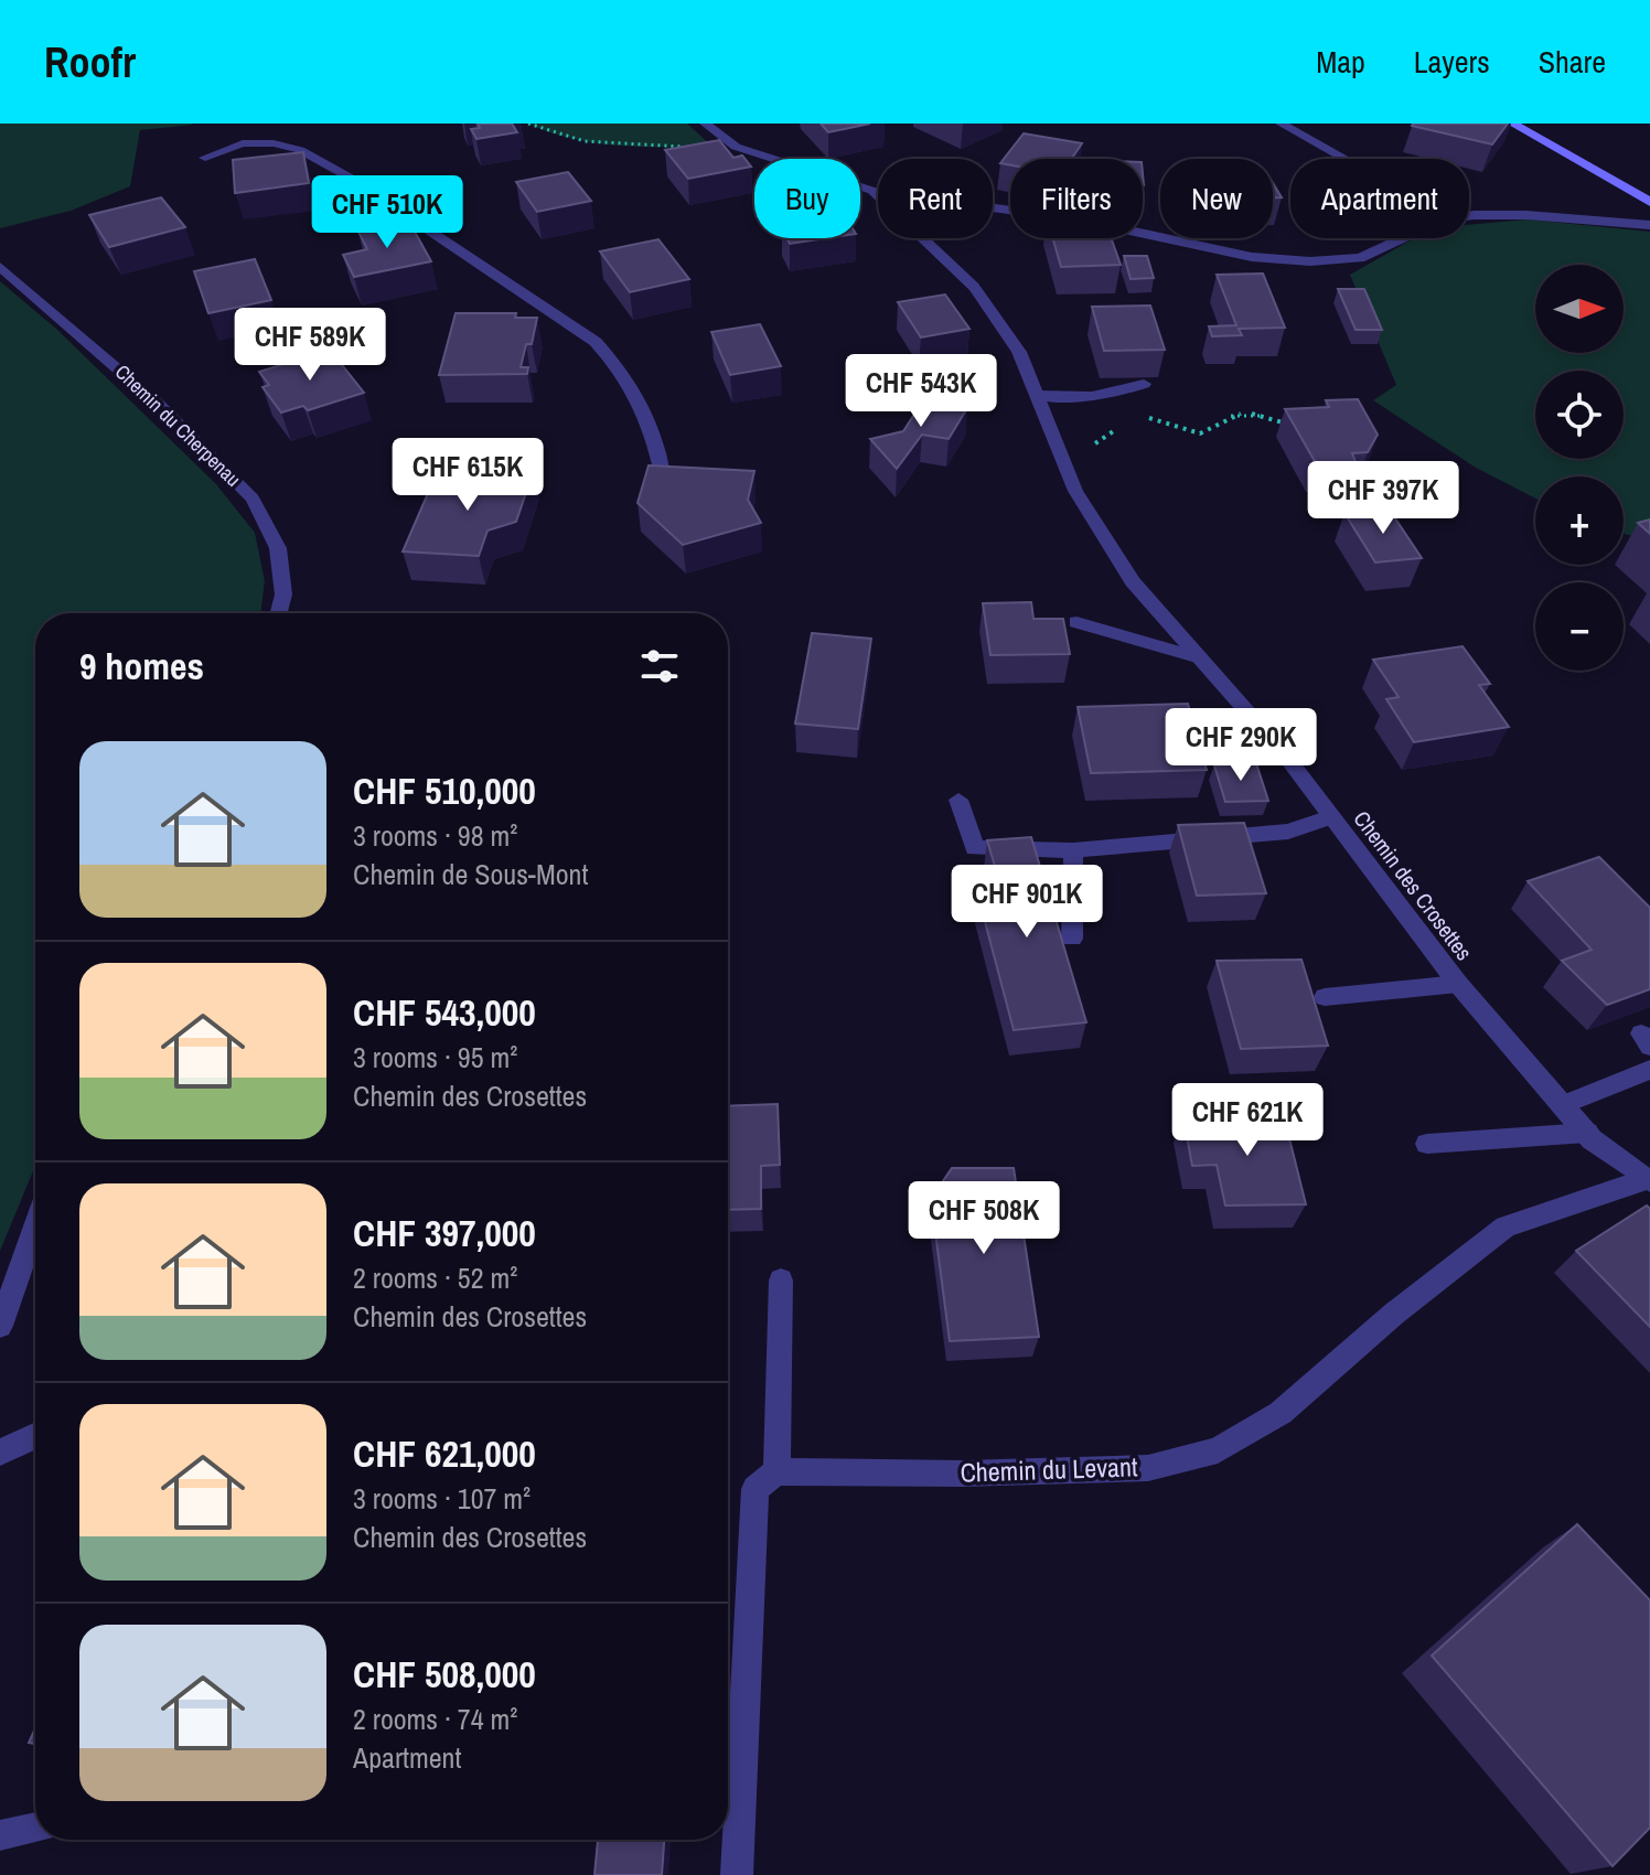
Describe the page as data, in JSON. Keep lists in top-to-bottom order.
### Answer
{
  "streets": {
    "street": ["Chemin du Cherpenau", "Chemin des Crosettes", "Chemin du Levant"]
  },
  "crossings": [
    ["Chemin des Crosettes", "Chemin du Levant"]
  ],
  "north": "right",
  "page": {
    "header": "Roofr",
    "nav": ["Map", "Layers", "Share"],
    "chip": [
      "Buy",
      "Rent",
      "Filters",
      "New",
      "Apartment"
    ],
    "price": [
      "CHF 510K",
      "CHF 589K",
      "CHF 543K",
      "CHF 615K",
      "CHF 397K",
      "CHF 290K",
      "CHF 901K",
      "CHF 621K",
      "CHF 508K"
    ],
    "map_buttons": ["+", "−"],
    "heading": "9 homes",
    "list": [
      {
        "name": "CHF 510,000",
        "note": "3 rooms · 98 m² · Chemin de Sous-Mont"
      },
      {
        "name": "CHF 543,000",
        "note": "3 rooms · 95 m² · Chemin des Crosettes"
      },
      {
        "name": "CHF 397,000",
        "note": "2 rooms · 52 m² · Chemin des Crosettes"
      },
      {
        "name": "CHF 621,000",
        "note": "3 rooms · 107 m² · Chemin des Crosettes"
      },
      {
        "name": "CHF 508,000",
        "note": "2 rooms · 74 m² · Apartment"
      }
    ]
  }
}
